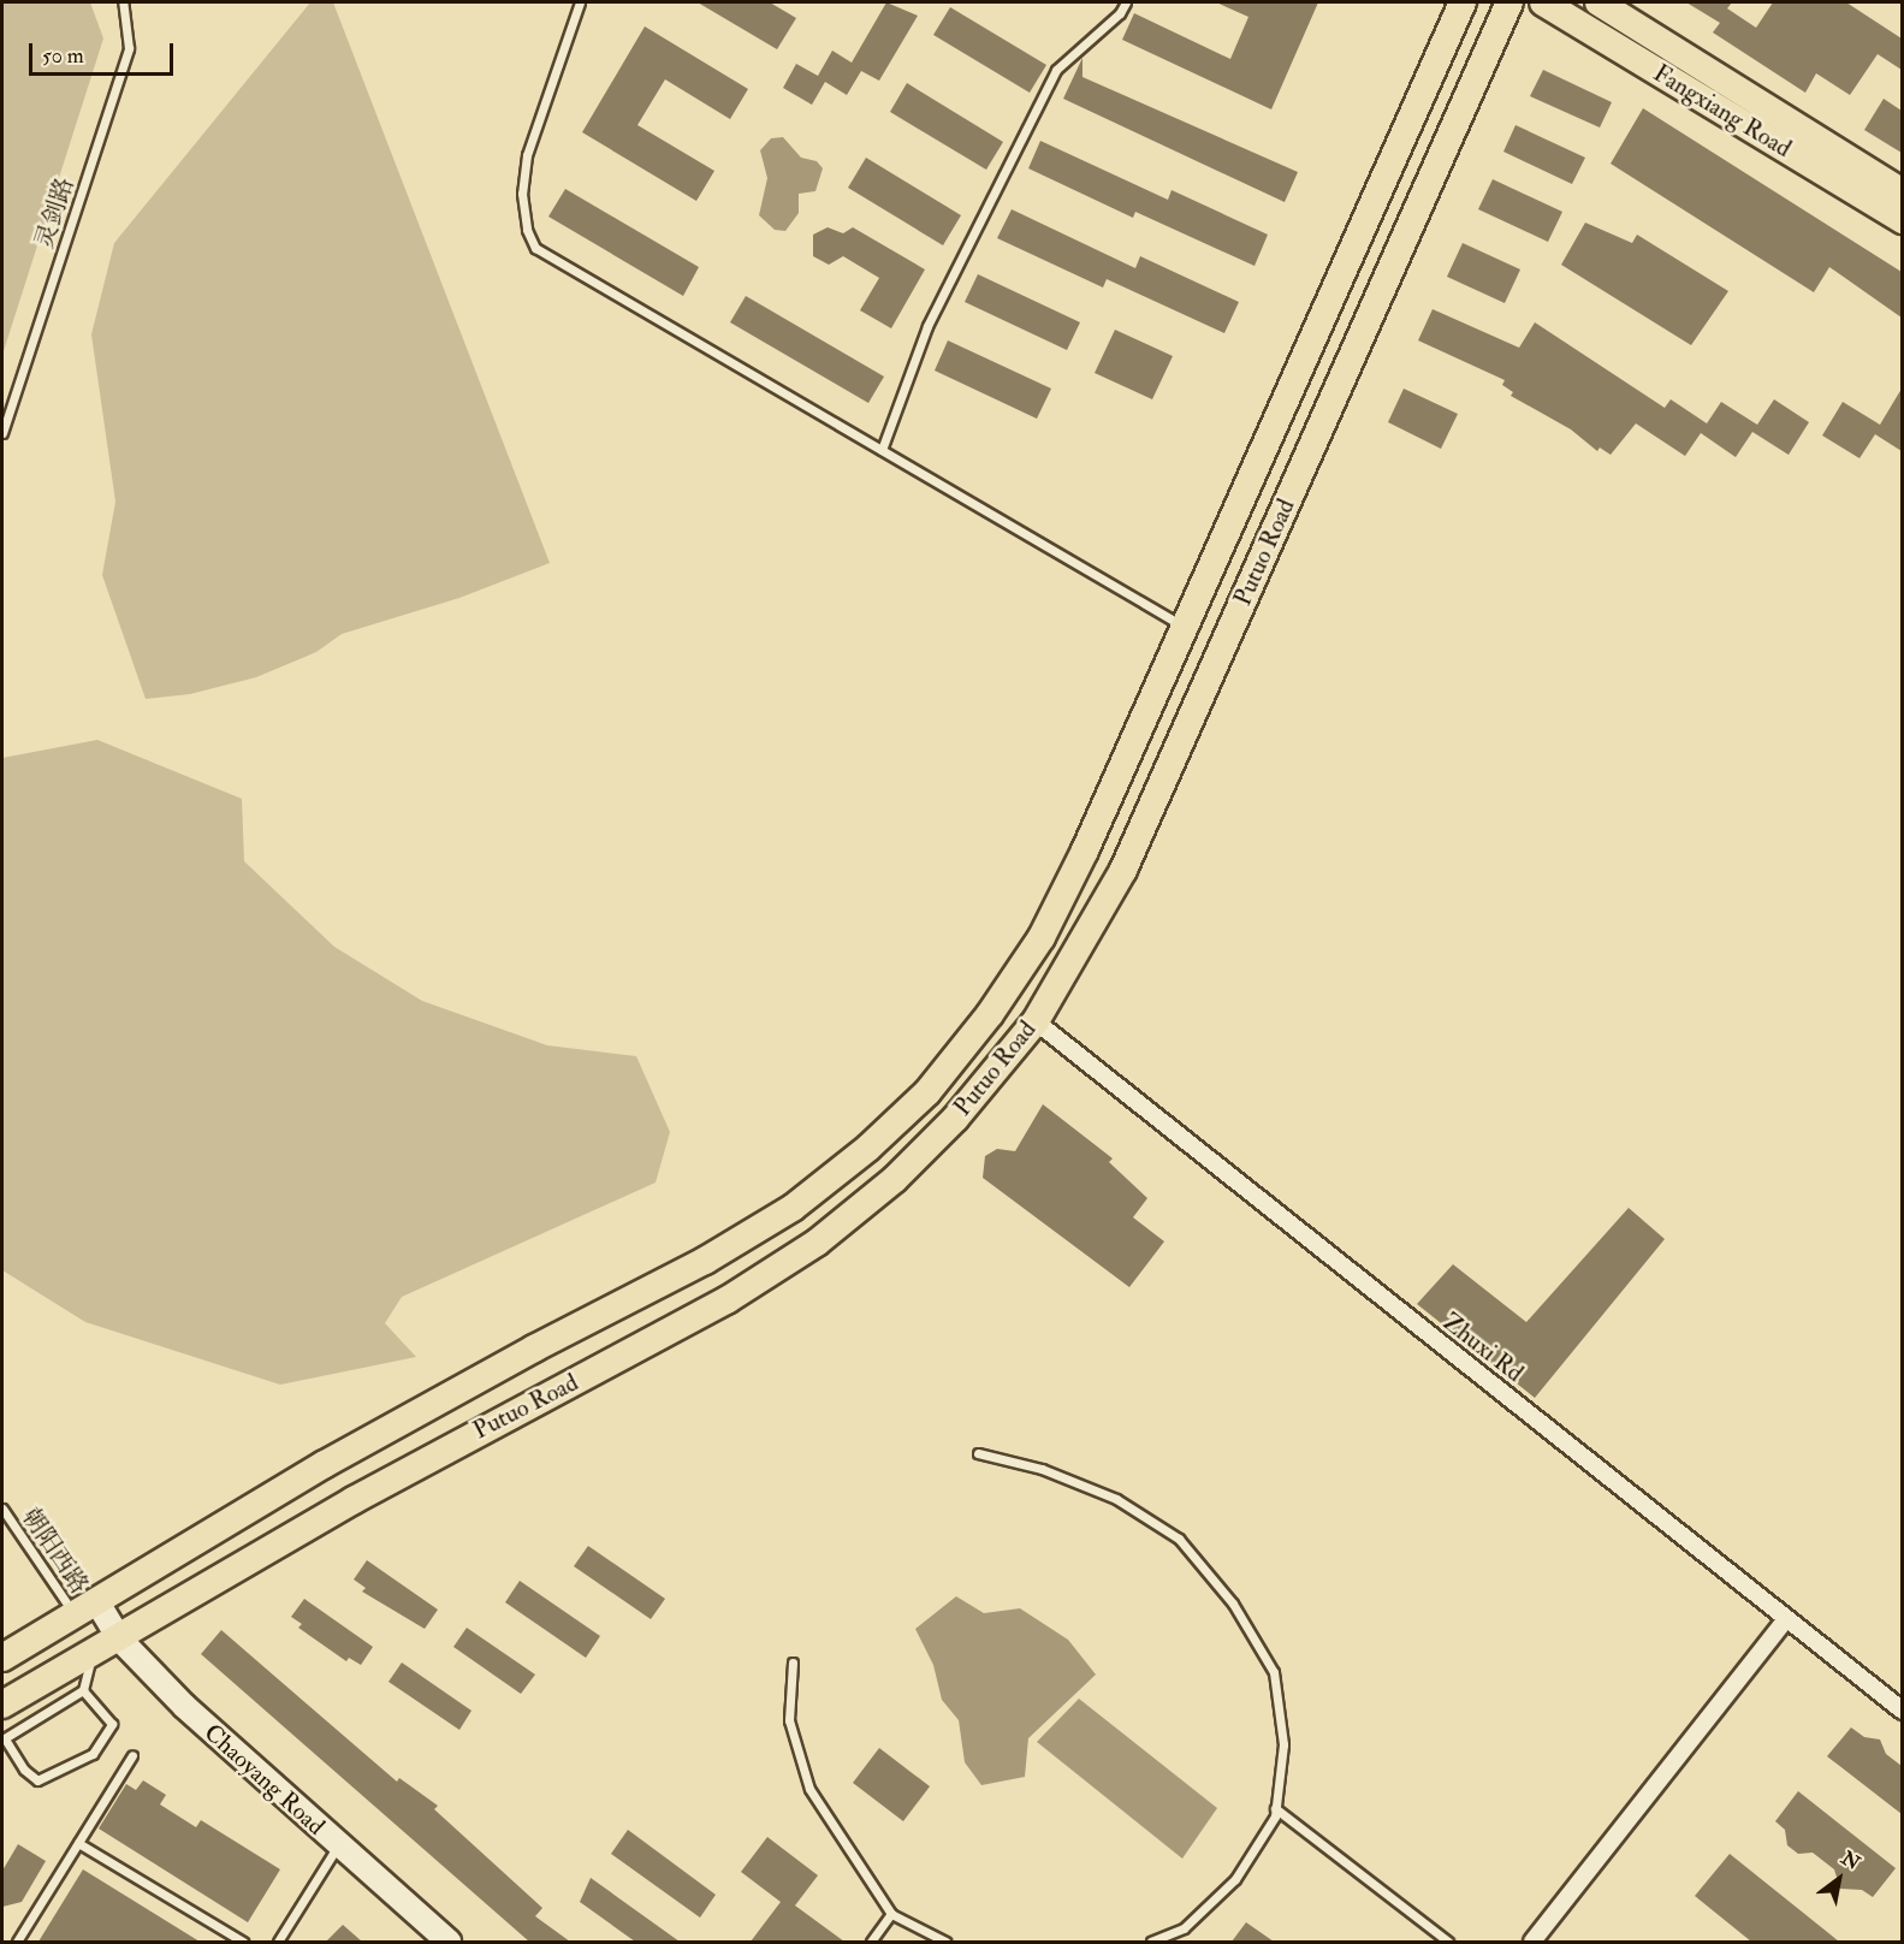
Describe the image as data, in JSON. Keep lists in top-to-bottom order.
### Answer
{
  "streets": {
    "main road": ["Fangxiang Road", "Putuo Road"],
    "street": ["Zhuxi Rd", "Chaoyang Road"],
    "lane": ["灵剑路", "朝阳西路"]
  },
  "crossings": [
    ["Putuo Road", "Zhuxi Rd"],
    ["Putuo Road", "朝阳西路"],
    ["Putuo Road", "Chaoyang Road"],
    ["朝阳西路", "Chaoyang Road"]
  ],
  "scale_bar": "50 m",
  "north": "top right"
}
